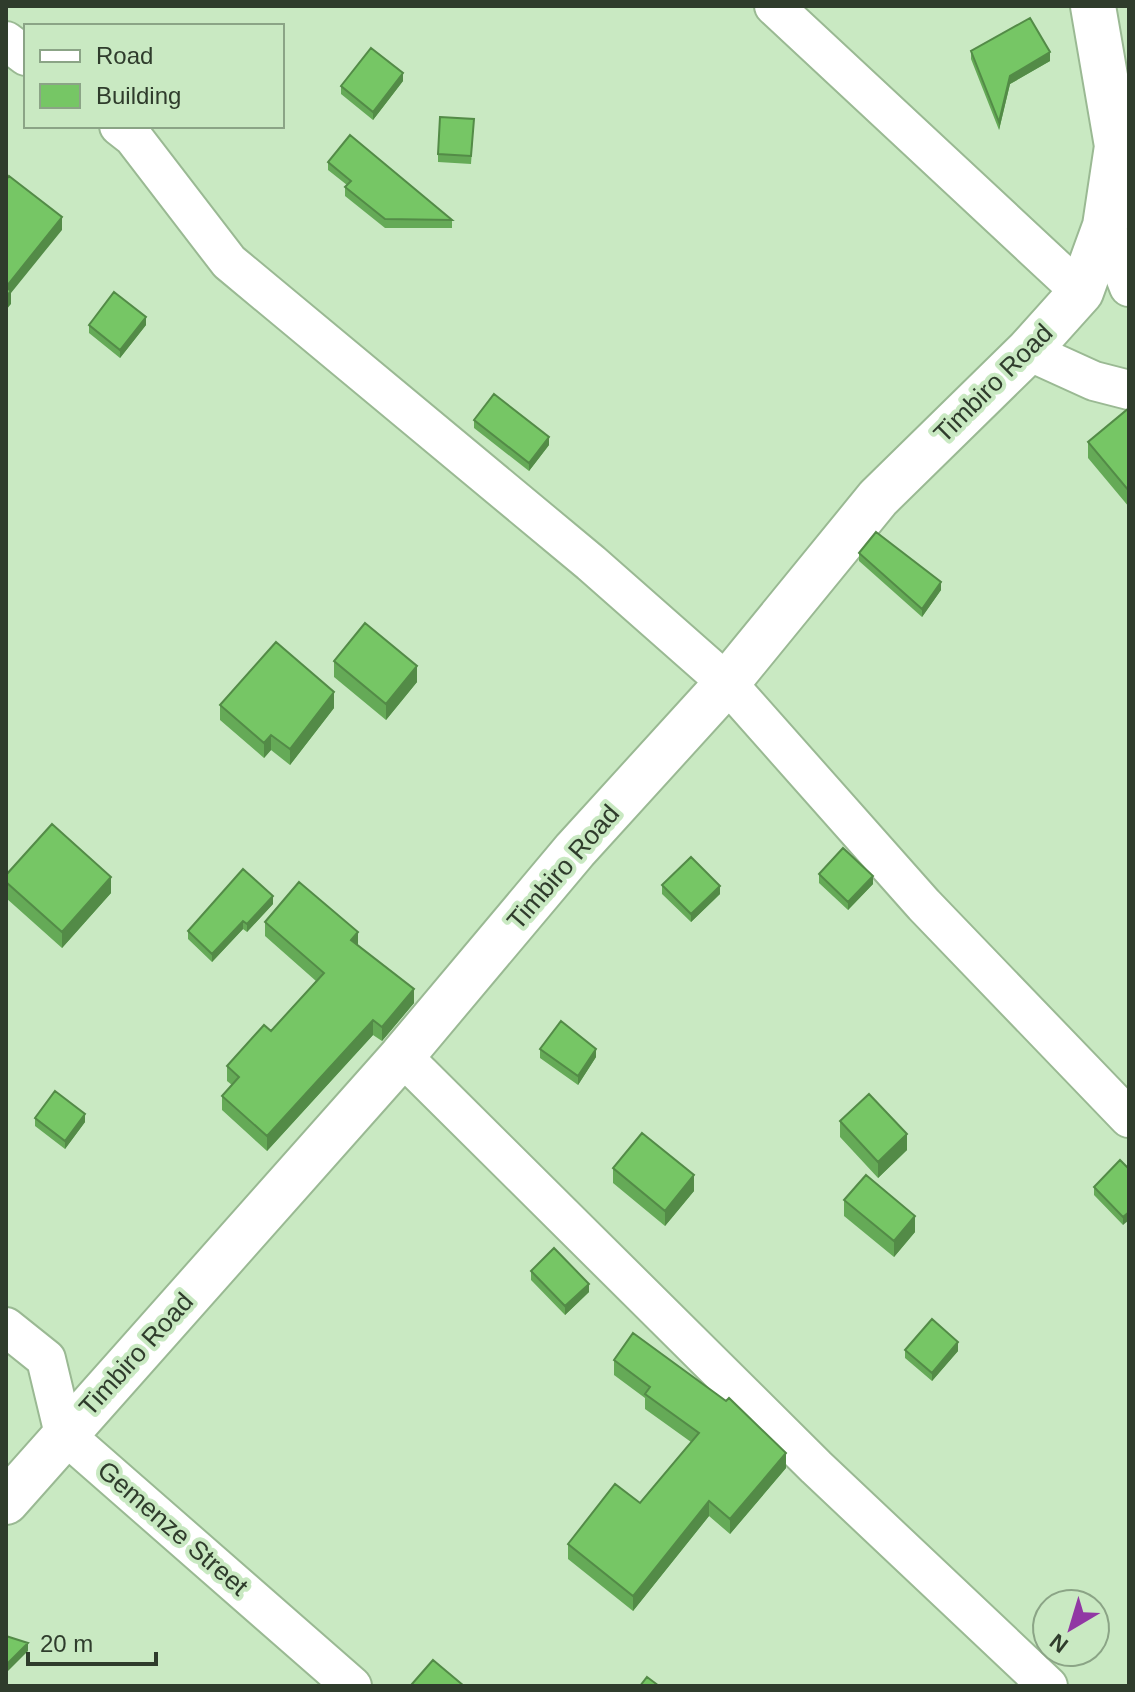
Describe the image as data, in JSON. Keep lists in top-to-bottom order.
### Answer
{
  "streets": {
    "main road": ["Timbiro Road"],
    "street": ["Gemenze Street"]
  },
  "crossings": [
    ["Timbiro Road", "Gemenze Street"]
  ],
  "legend": ["Road", "Building"],
  "scale_bar": "20 m",
  "north": "bottom left"
}
